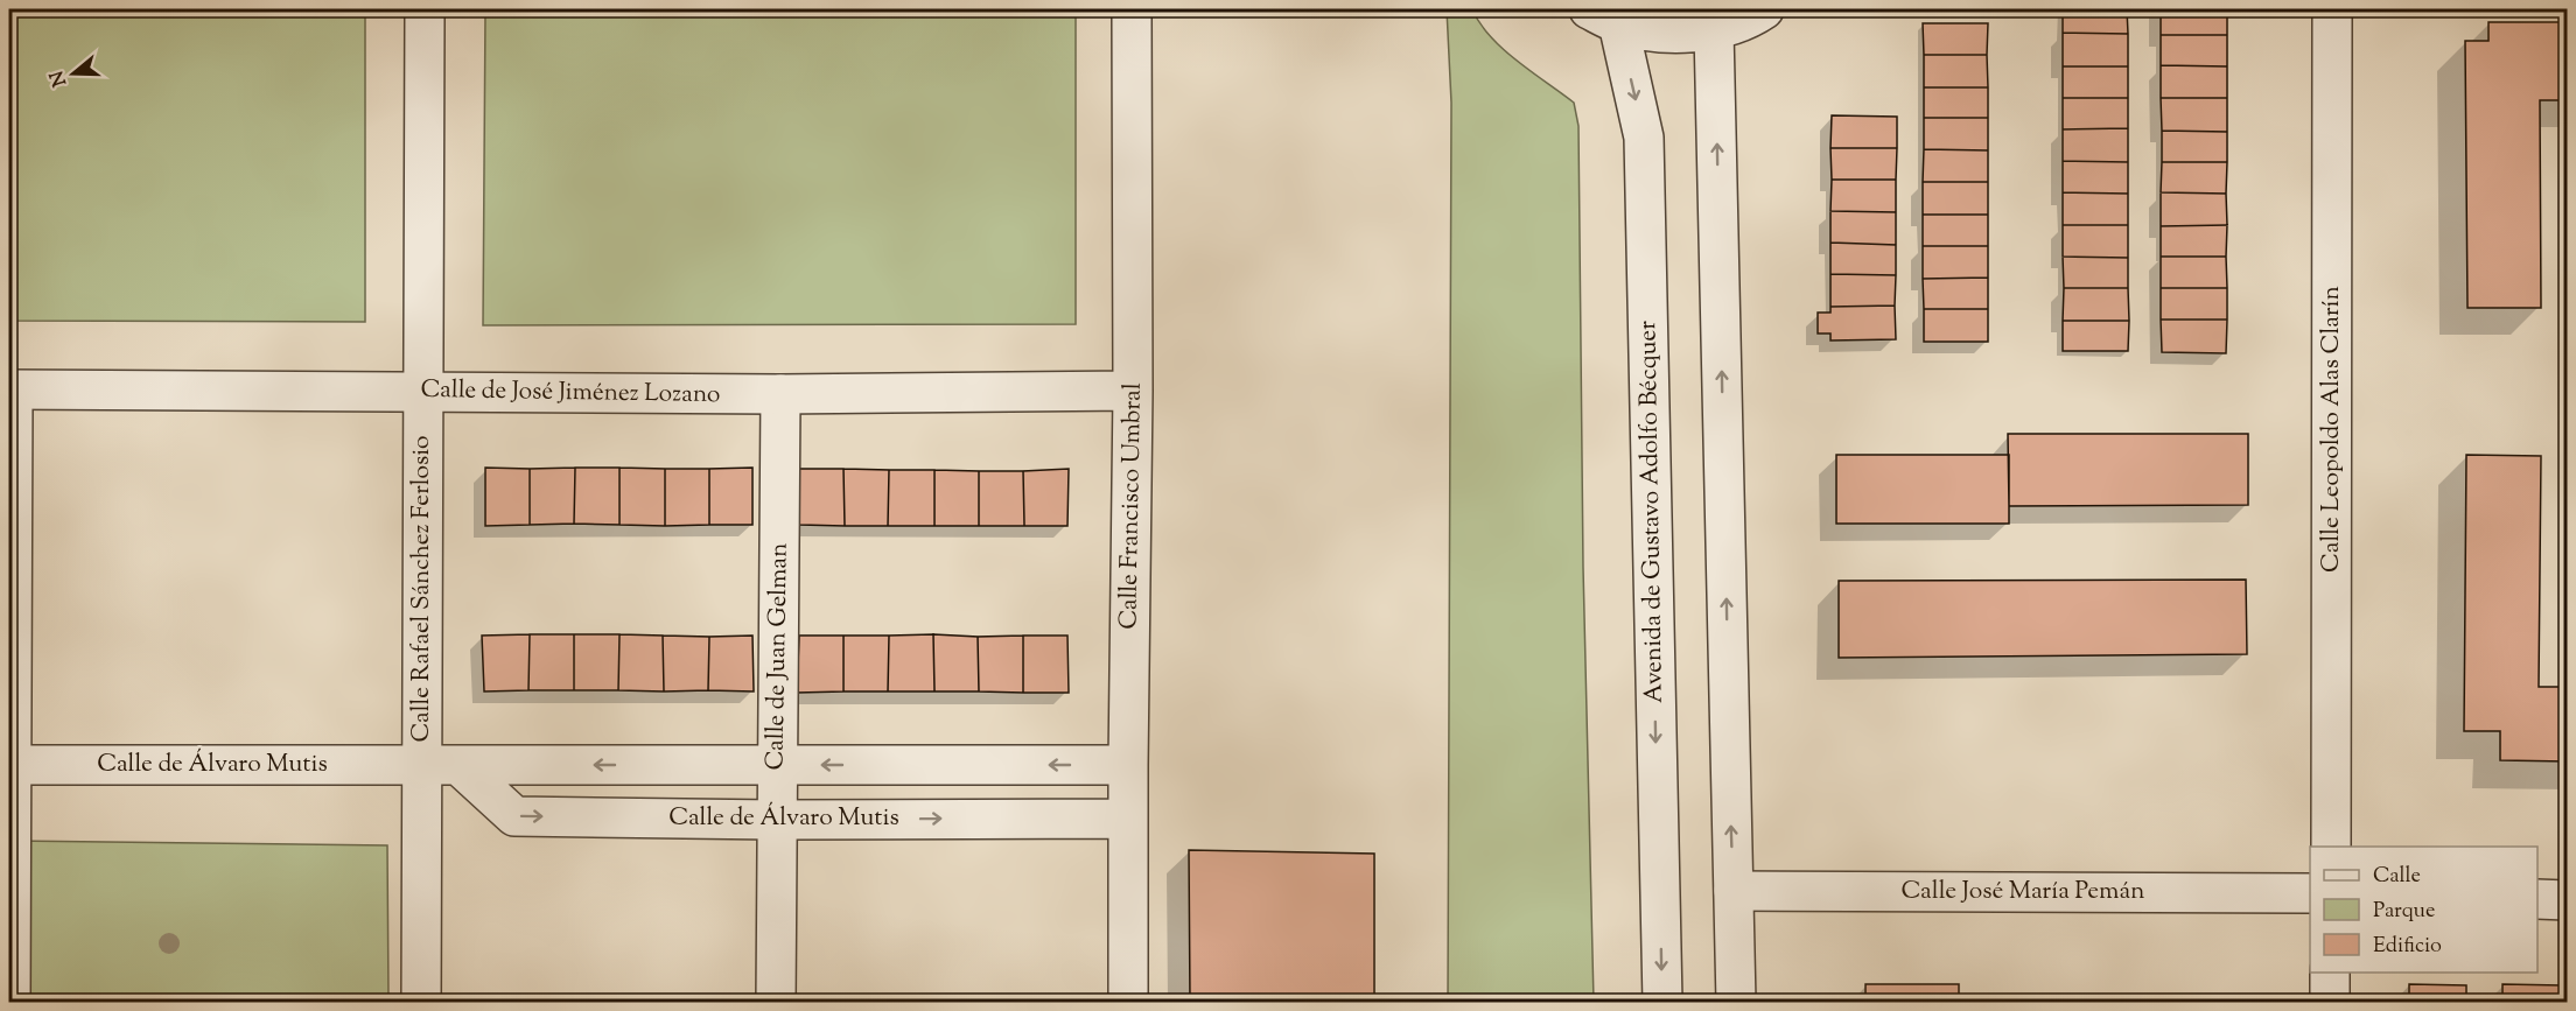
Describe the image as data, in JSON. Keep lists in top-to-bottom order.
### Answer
{
  "streets": {
    "street": [
      "Calle de José Jiménez Lozano",
      "Calle Leopoldo Alas Clarín",
      "Calle Francisco Umbral",
      "Avenida de Gustavo Adolfo Bécquer",
      "Calle Rafael Sánchez Ferlosio",
      "Calle de Juan Gelman",
      "Calle de Álvaro Mutis",
      "Calle José María Pemán"
    ]
  },
  "crossings": [
    ["Calle de José Jiménez Lozano", "Calle Francisco Umbral"],
    ["Calle de José Jiménez Lozano", "Calle Rafael Sánchez Ferlosio"],
    ["Calle de José Jiménez Lozano", "Calle de Juan Gelman"],
    ["Calle Francisco Umbral", "Calle de Álvaro Mutis"],
    ["Calle Rafael Sánchez Ferlosio", "Calle de Álvaro Mutis"],
    ["Calle de Juan Gelman", "Calle de Álvaro Mutis"]
  ],
  "legend": ["Calle", "Parque", "Edificio"],
  "north": "left"
}
